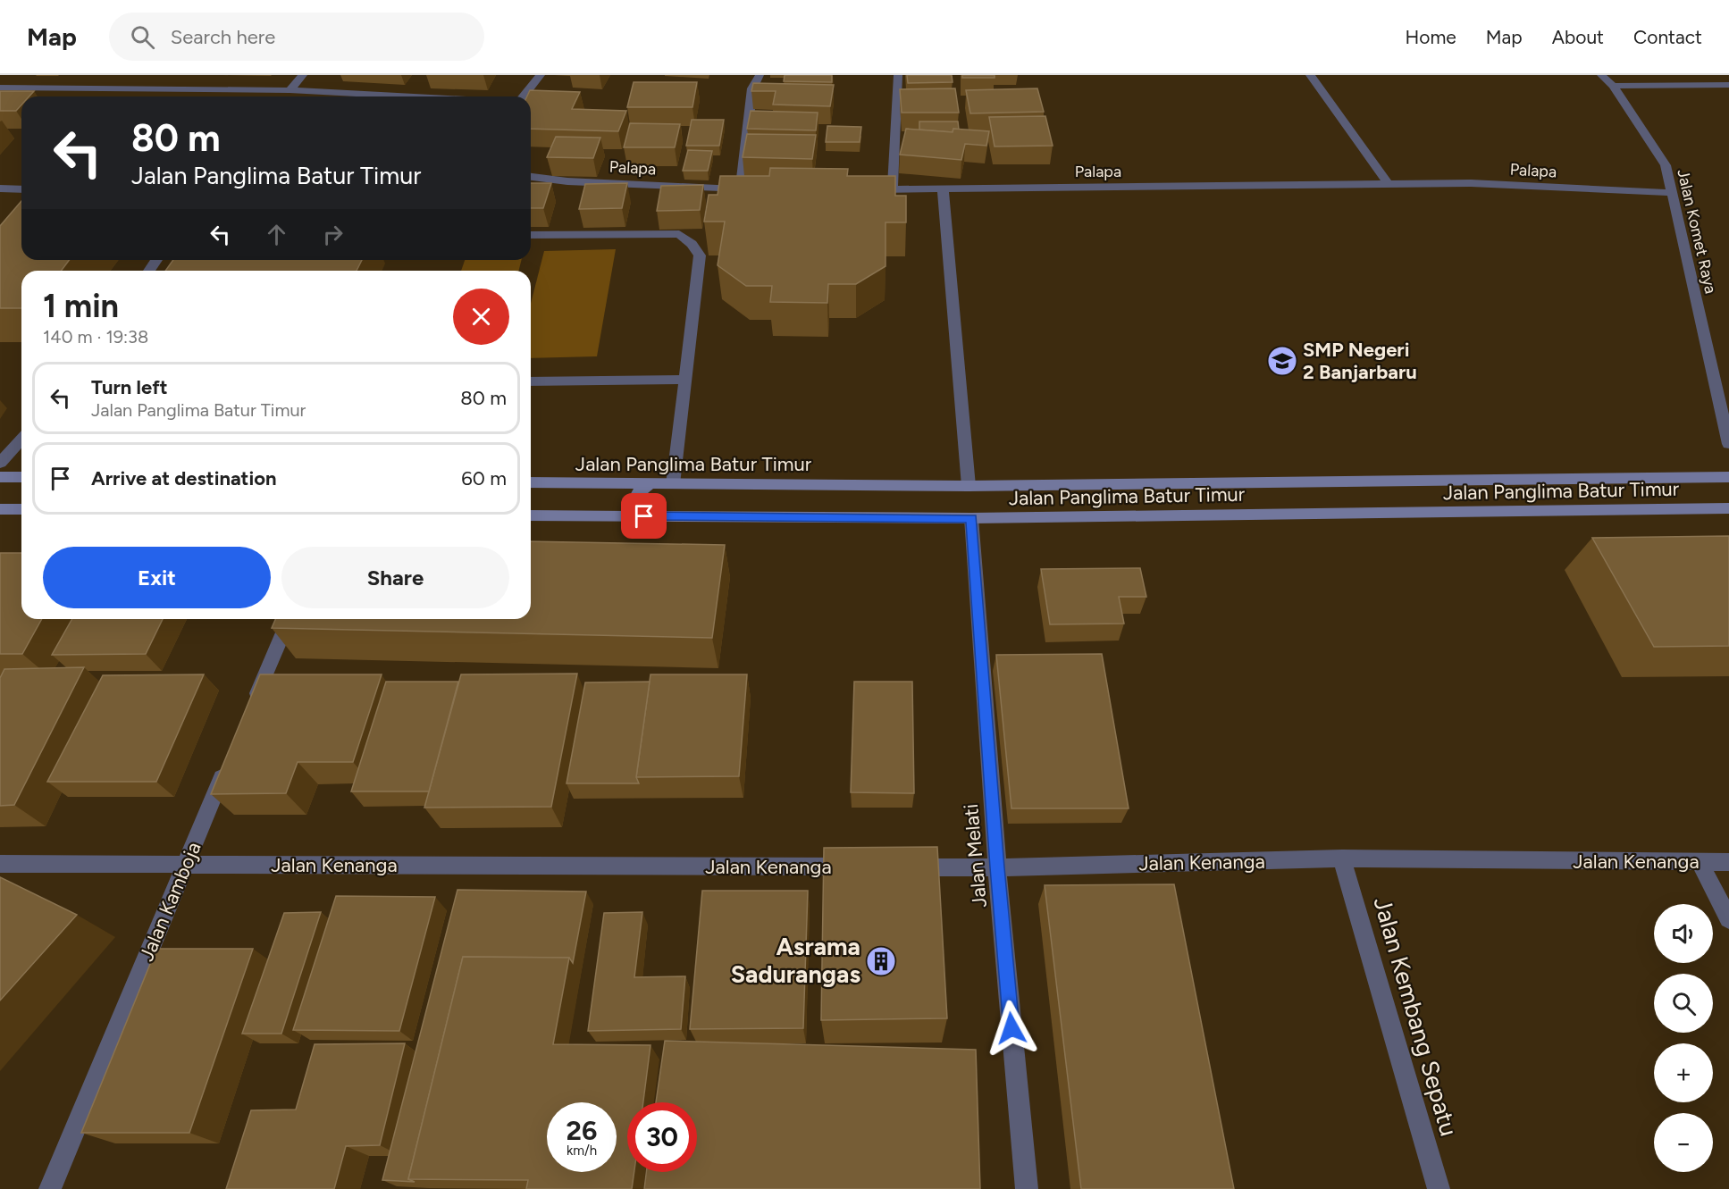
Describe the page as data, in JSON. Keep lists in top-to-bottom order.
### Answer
{
  "streets": {
    "main road": ["Jalan Panglima Batur Timur"],
    "street": [
      "Palapa",
      "Jalan Komet Raya",
      "Jalan Melati",
      "Jalan Kenanga",
      "Jalan Kamboja",
      "Jalan Kembang Sepatu"
    ]
  },
  "crossings": [
    ["Palapa", "Jalan Komet Raya"],
    ["Jalan Panglima Batur Timur", "Jalan Melati"],
    ["Jalan Melati", "Jalan Kenanga"],
    ["Jalan Kenanga", "Jalan Kamboja"],
    ["Jalan Kenanga", "Jalan Kembang Sepatu"]
  ],
  "places": {
    "school or university": ["SMP Negeri 2 Banjarbaru"],
    "building": ["Asrama Sadurangas"]
  },
  "page": {
    "header": "Map",
    "search": "Search here",
    "nav": [
      "Home",
      "Map",
      "About",
      "Contact"
    ],
    "turn": ["80 m", "Jalan Panglima Batur Timur"],
    "heading": ["1 min", "140 m · 19:38"],
    "list": [
      {
        "name": "Turn left",
        "note": "Jalan Panglima Batur Timur",
        "value": "80 m"
      },
      {
        "name": "Arrive at destination",
        "value": "60 m"
      }
    ],
    "buttons": ["Exit", "Share"],
    "map_buttons": ["+", "−"],
    "speed": "26 km/h",
    "limit": "30"
  }
}
